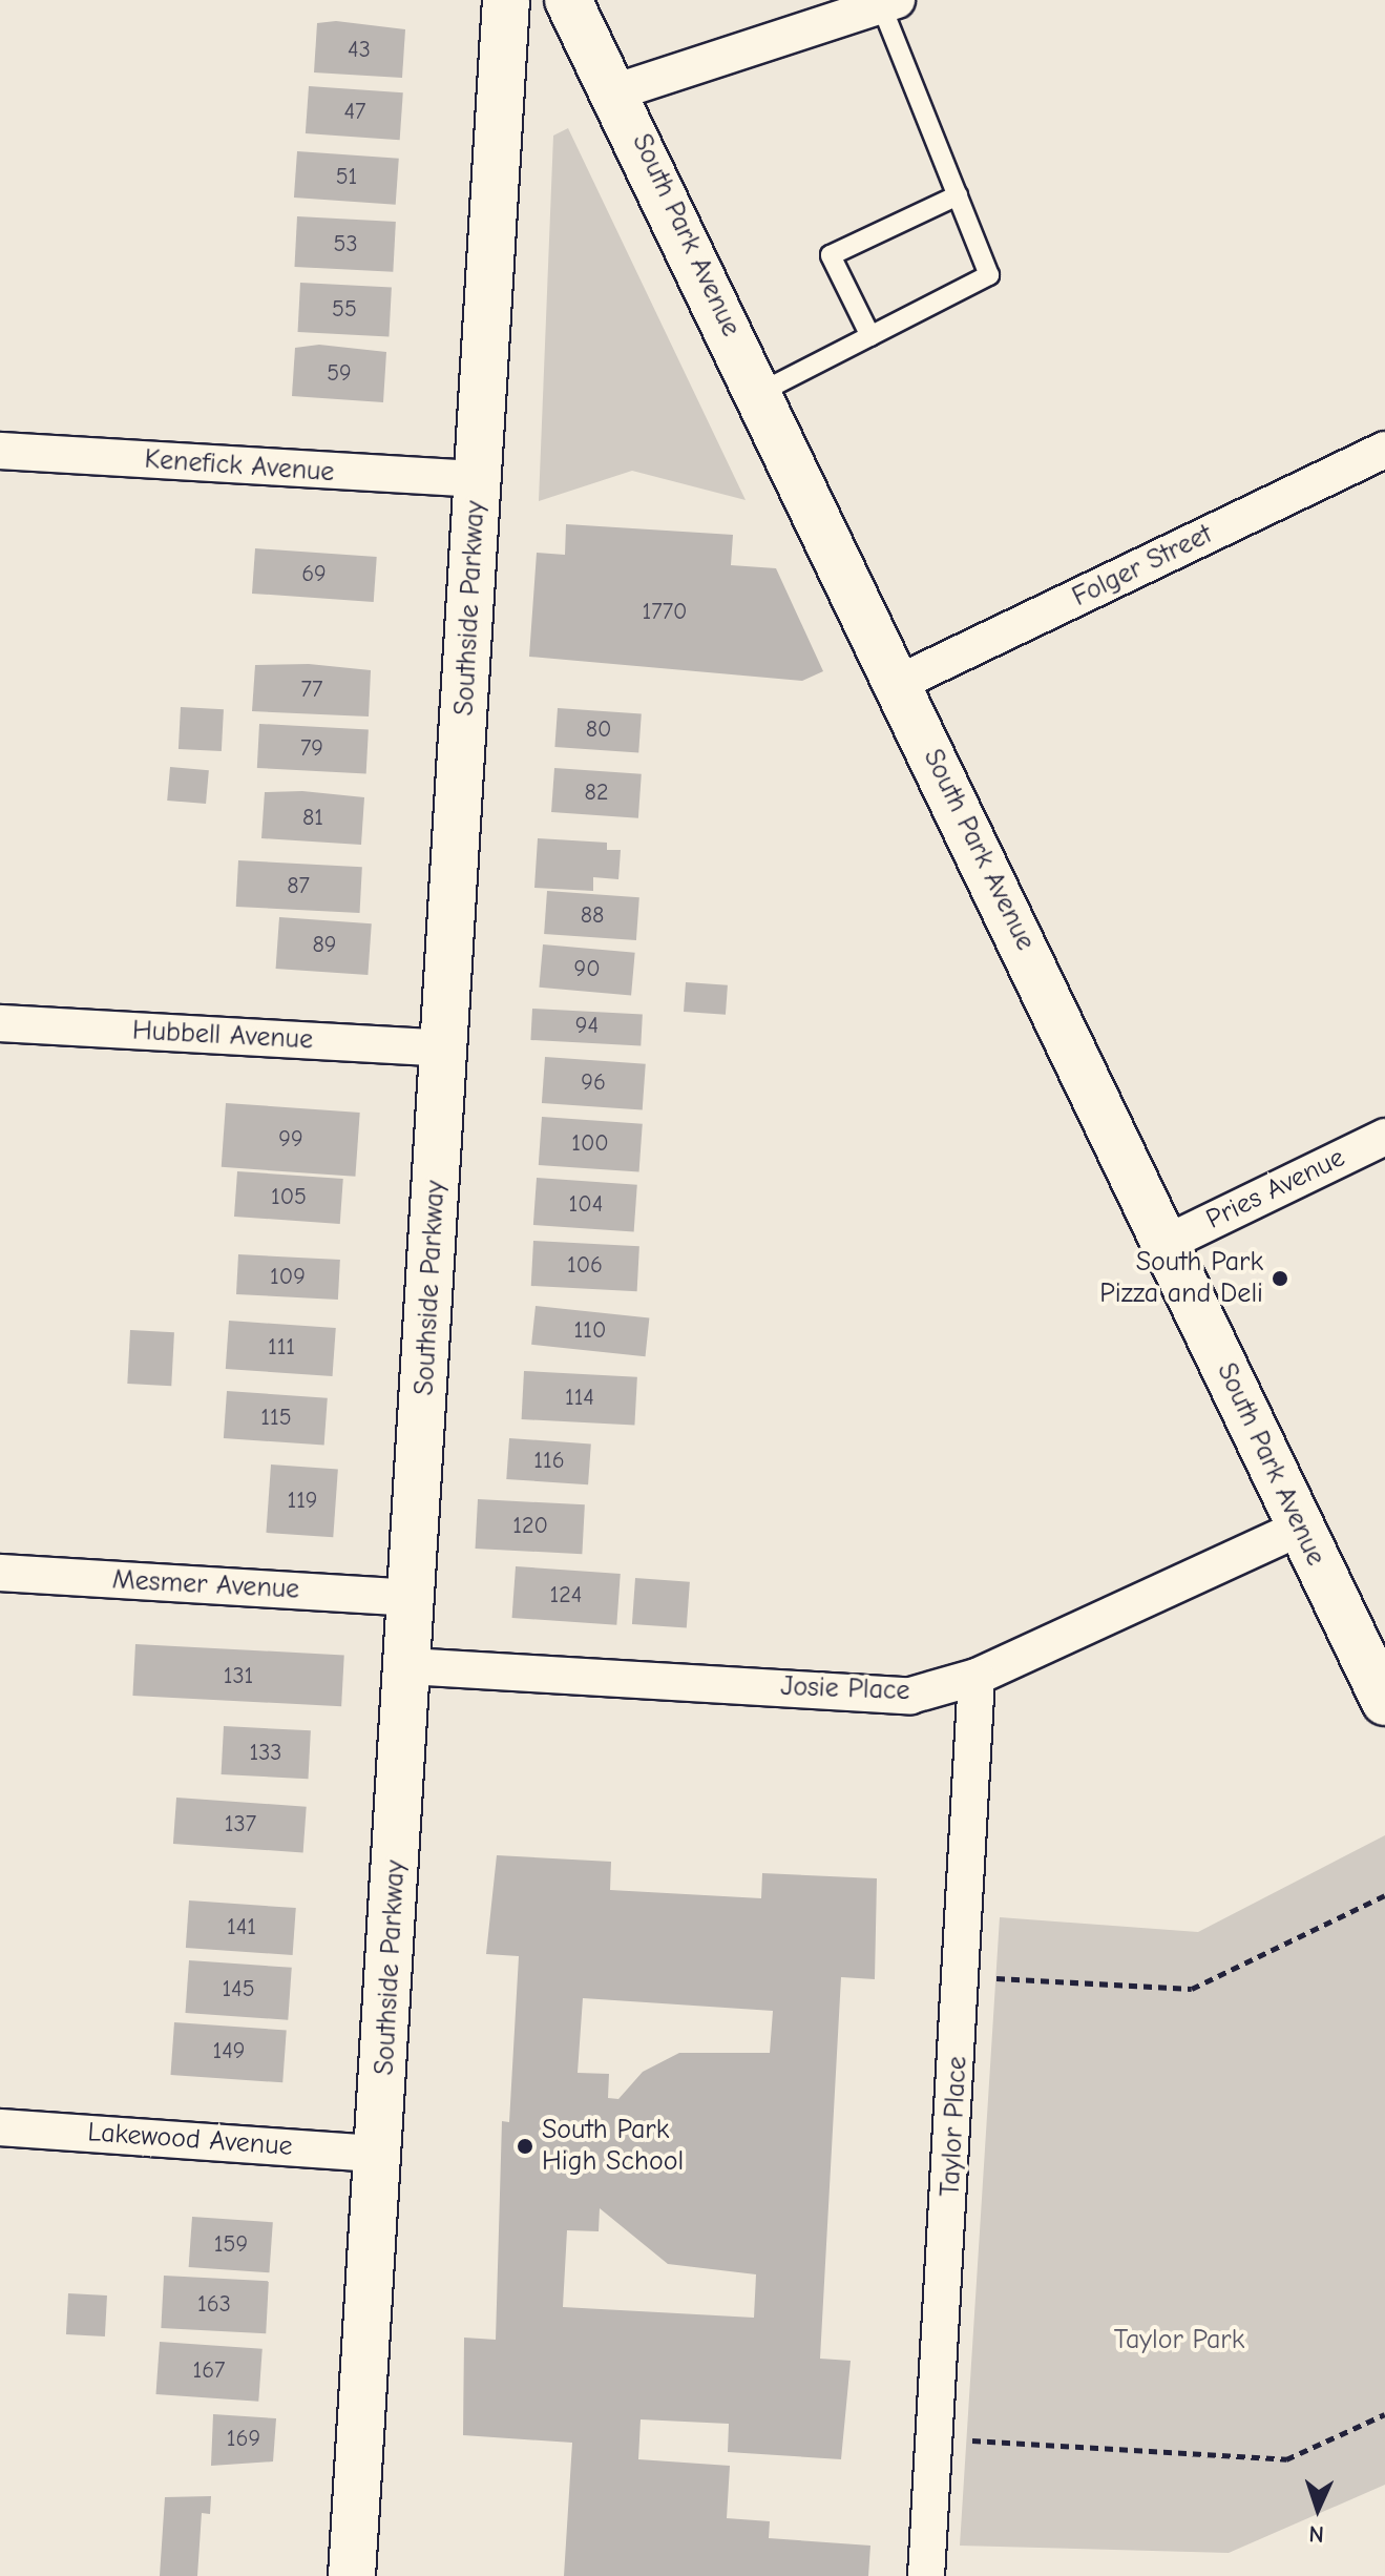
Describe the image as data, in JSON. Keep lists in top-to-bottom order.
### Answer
{
  "streets": {
    "street": [
      "South Park Avenue",
      "Kenefick Avenue",
      "Folger Street",
      "Southside Parkway",
      "Hubbell Avenue",
      "Pries Avenue",
      "Mesmer Avenue",
      "Josie Place",
      "Taylor Place",
      "Lakewood Avenue"
    ]
  },
  "crossings": [
    ["South Park Avenue", "Folger Street"],
    ["South Park Avenue", "Pries Avenue"],
    ["South Park Avenue", "Josie Place"],
    ["Kenefick Avenue", "Southside Parkway"],
    ["Southside Parkway", "Hubbell Avenue"],
    ["Southside Parkway", "Mesmer Avenue"],
    ["Southside Parkway", "Josie Place"],
    ["Southside Parkway", "Lakewood Avenue"],
    ["Josie Place", "Taylor Place"]
  ],
  "parks": ["Taylor Park"],
  "places": ["South Park Pizza and Deli", "South Park High School"],
  "house_numbers": [
    "43",
    "47",
    "51",
    "53",
    "55",
    "59",
    "69",
    "1770",
    "77",
    "80",
    "79",
    "82",
    "81",
    "87",
    "88",
    "89",
    "90",
    "94",
    "96",
    "99",
    "100",
    "105",
    "104",
    "106",
    "109",
    "110",
    "111",
    "114",
    "115",
    "116",
    "119",
    "120",
    "124",
    "131",
    "133",
    "137",
    "141",
    "145",
    "149",
    "159",
    "163",
    "167",
    "169"
  ],
  "north": "bottom"
}
